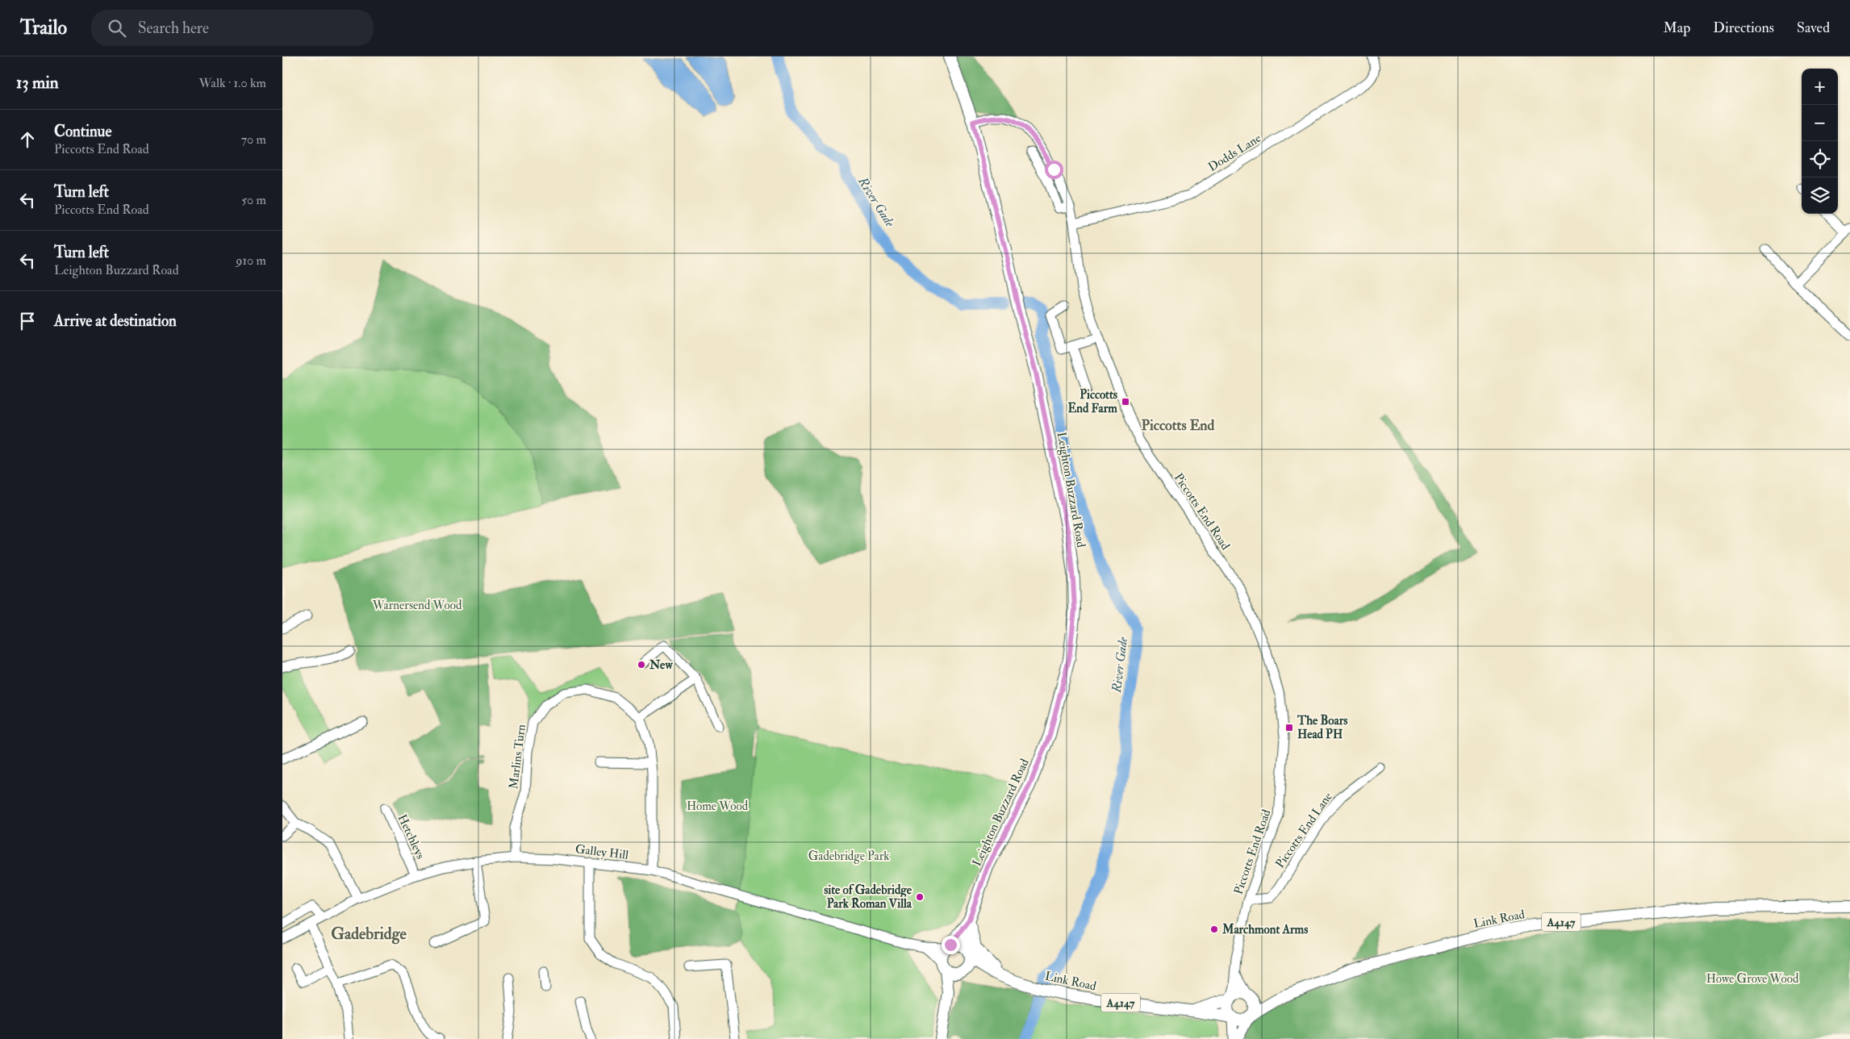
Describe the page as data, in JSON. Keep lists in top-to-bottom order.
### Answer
{
  "streets": {
    "main road": ["Leighton Buzzard Road", "Link Road", "A4147"],
    "street": [
      "Dodds Lane",
      "Piccotts End Road",
      "Marlins Turn",
      "Piccotts End Lane",
      "Hetchleys",
      "Galley Hill"
    ]
  },
  "crossings": [
    ["Dodds Lane", "Piccotts End Road"],
    ["Leighton Buzzard Road", "Piccotts End Road"],
    ["Leighton Buzzard Road", "Galley Hill"],
    ["Leighton Buzzard Road", "Link Road"],
    ["Piccotts End Road", "Piccotts End Lane"],
    ["Piccotts End Road", "Link Road"],
    ["Marlins Turn", "Galley Hill"],
    ["Hetchleys", "Galley Hill"],
    ["Galley Hill", "Link Road"]
  ],
  "districts": ["Piccotts End", "Gadebridge"],
  "water": ["River Gade"],
  "parks": [
    "Warnersend Wood",
    "Home Wood",
    "Gadebridge Park",
    "Howe Grove Wood"
  ],
  "places": {
    "transit": ["Piccotts End Farm", "The Boars Head PH"],
    "other": ["New", "site of Gadebridge Park Roman Villa", "Marchmont Arms"]
  },
  "page": {
    "header": "Trailo",
    "search": "Search here",
    "nav": ["Map", "Directions", "Saved"],
    "heading": ["13 min", "Walk · 1.0 km"],
    "map_buttons": ["+", "−"],
    "list": [
      ["Continue", "Piccotts End Road", "70 m"],
      ["Turn left", "Piccotts End Road", "50 m"],
      ["Turn left", "Leighton Buzzard Road", "910 m"],
      "Arrive at destination"
    ]
  }
}
